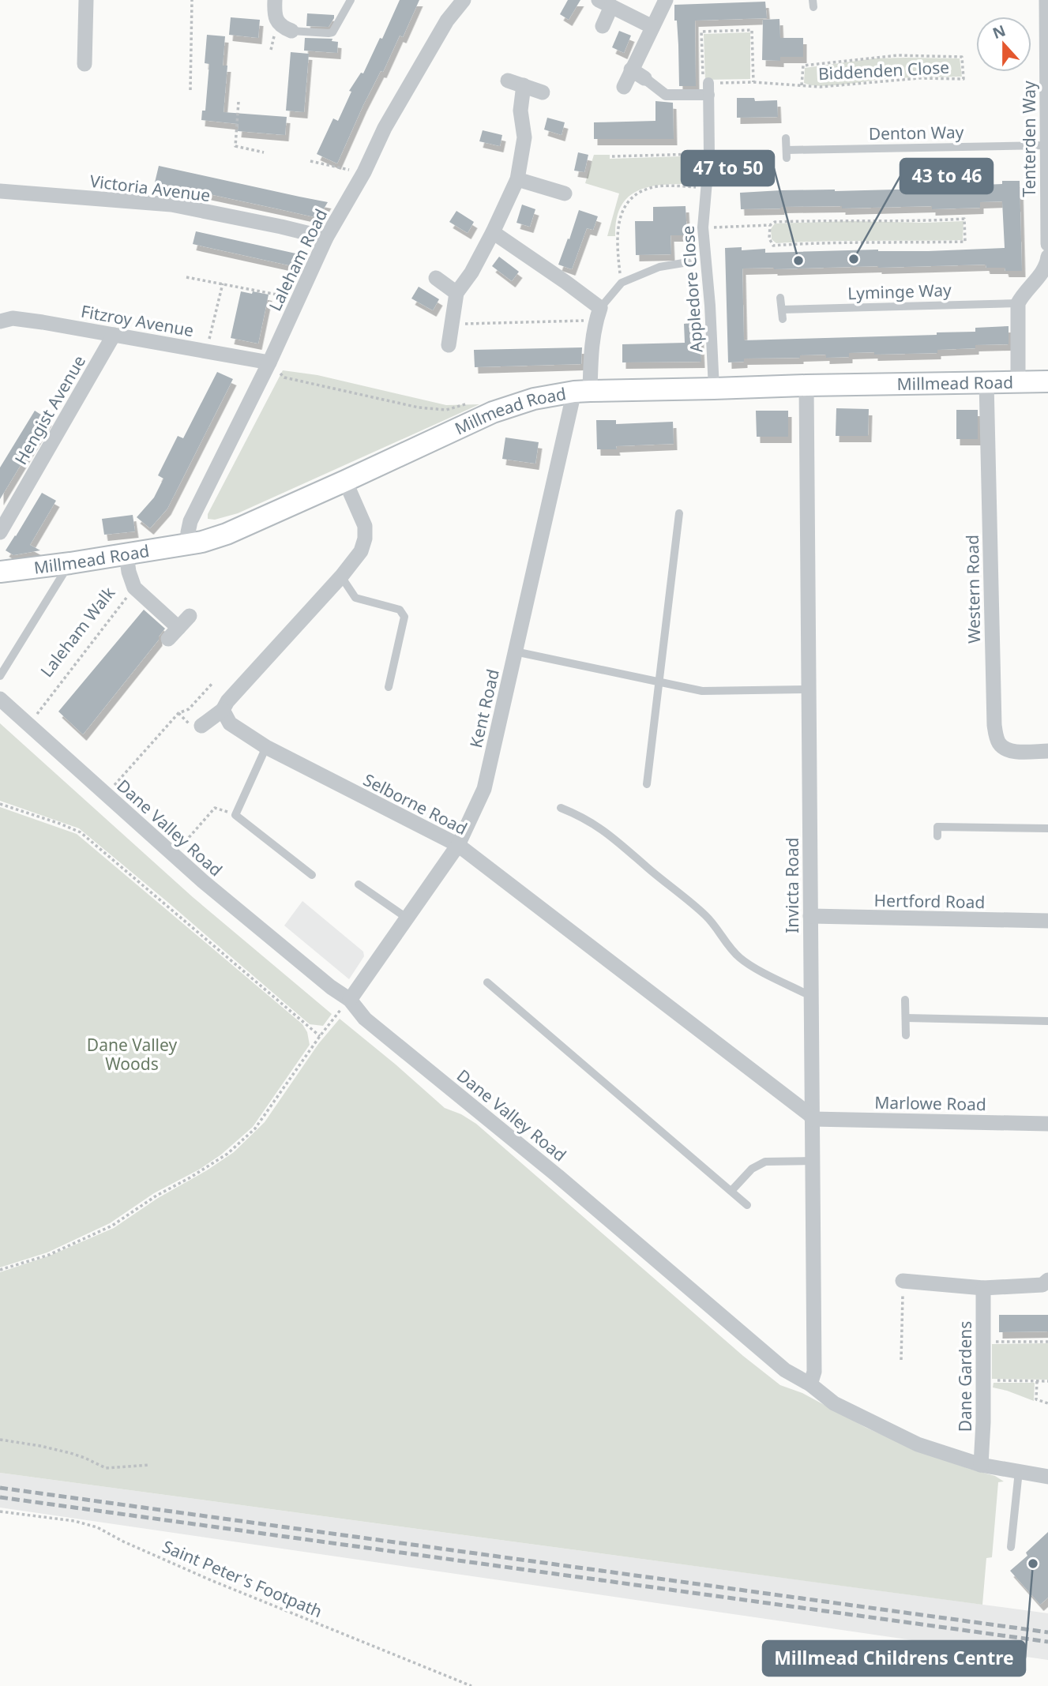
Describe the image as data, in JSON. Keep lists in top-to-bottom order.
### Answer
{
  "streets": {
    "main road": ["Millmead Road"],
    "street": [
      "Tenterden Way",
      "Victoria Avenue",
      "Laleham Road",
      "Appledore Close",
      "Fitzroy Avenue",
      "Hengist Avenue",
      "Western Road",
      "Laleham Walk",
      "Kent Road",
      "Selborne Road",
      "Dane Valley Road",
      "Invicta Road",
      "Hertford Road",
      "Marlowe Road",
      "Dane Gardens"
    ],
    "lane": ["Denton Way", "Lyminge Way"],
    "path": ["Biddenden Close", "Saint Peter's Footpath"]
  },
  "crossings": [
    ["Denton Way", "Tenterden Way"],
    ["Victoria Avenue", "Laleham Road"],
    ["Laleham Road", "Fitzroy Avenue"],
    ["Laleham Road", "Millmead Road"],
    ["Appledore Close", "Millmead Road"],
    ["Fitzroy Avenue", "Hengist Avenue"],
    ["Millmead Road", "Western Road"],
    ["Millmead Road", "Laleham Walk"],
    ["Millmead Road", "Kent Road"],
    ["Millmead Road", "Invicta Road"],
    ["Laleham Walk", "Dane Valley Road"],
    ["Kent Road", "Selborne Road"],
    ["Kent Road", "Dane Valley Road"],
    ["Selborne Road", "Invicta Road"],
    ["Selborne Road", "Marlowe Road"],
    ["Dane Valley Road", "Invicta Road"],
    ["Dane Valley Road", "Dane Gardens"],
    ["Invicta Road", "Hertford Road"],
    ["Invicta Road", "Marlowe Road"]
  ],
  "parks": ["Dane Valley Woods"],
  "places": ["43 to 46", "47 to 50", "Millmead Childrens Centre"],
  "north": "top"
}
